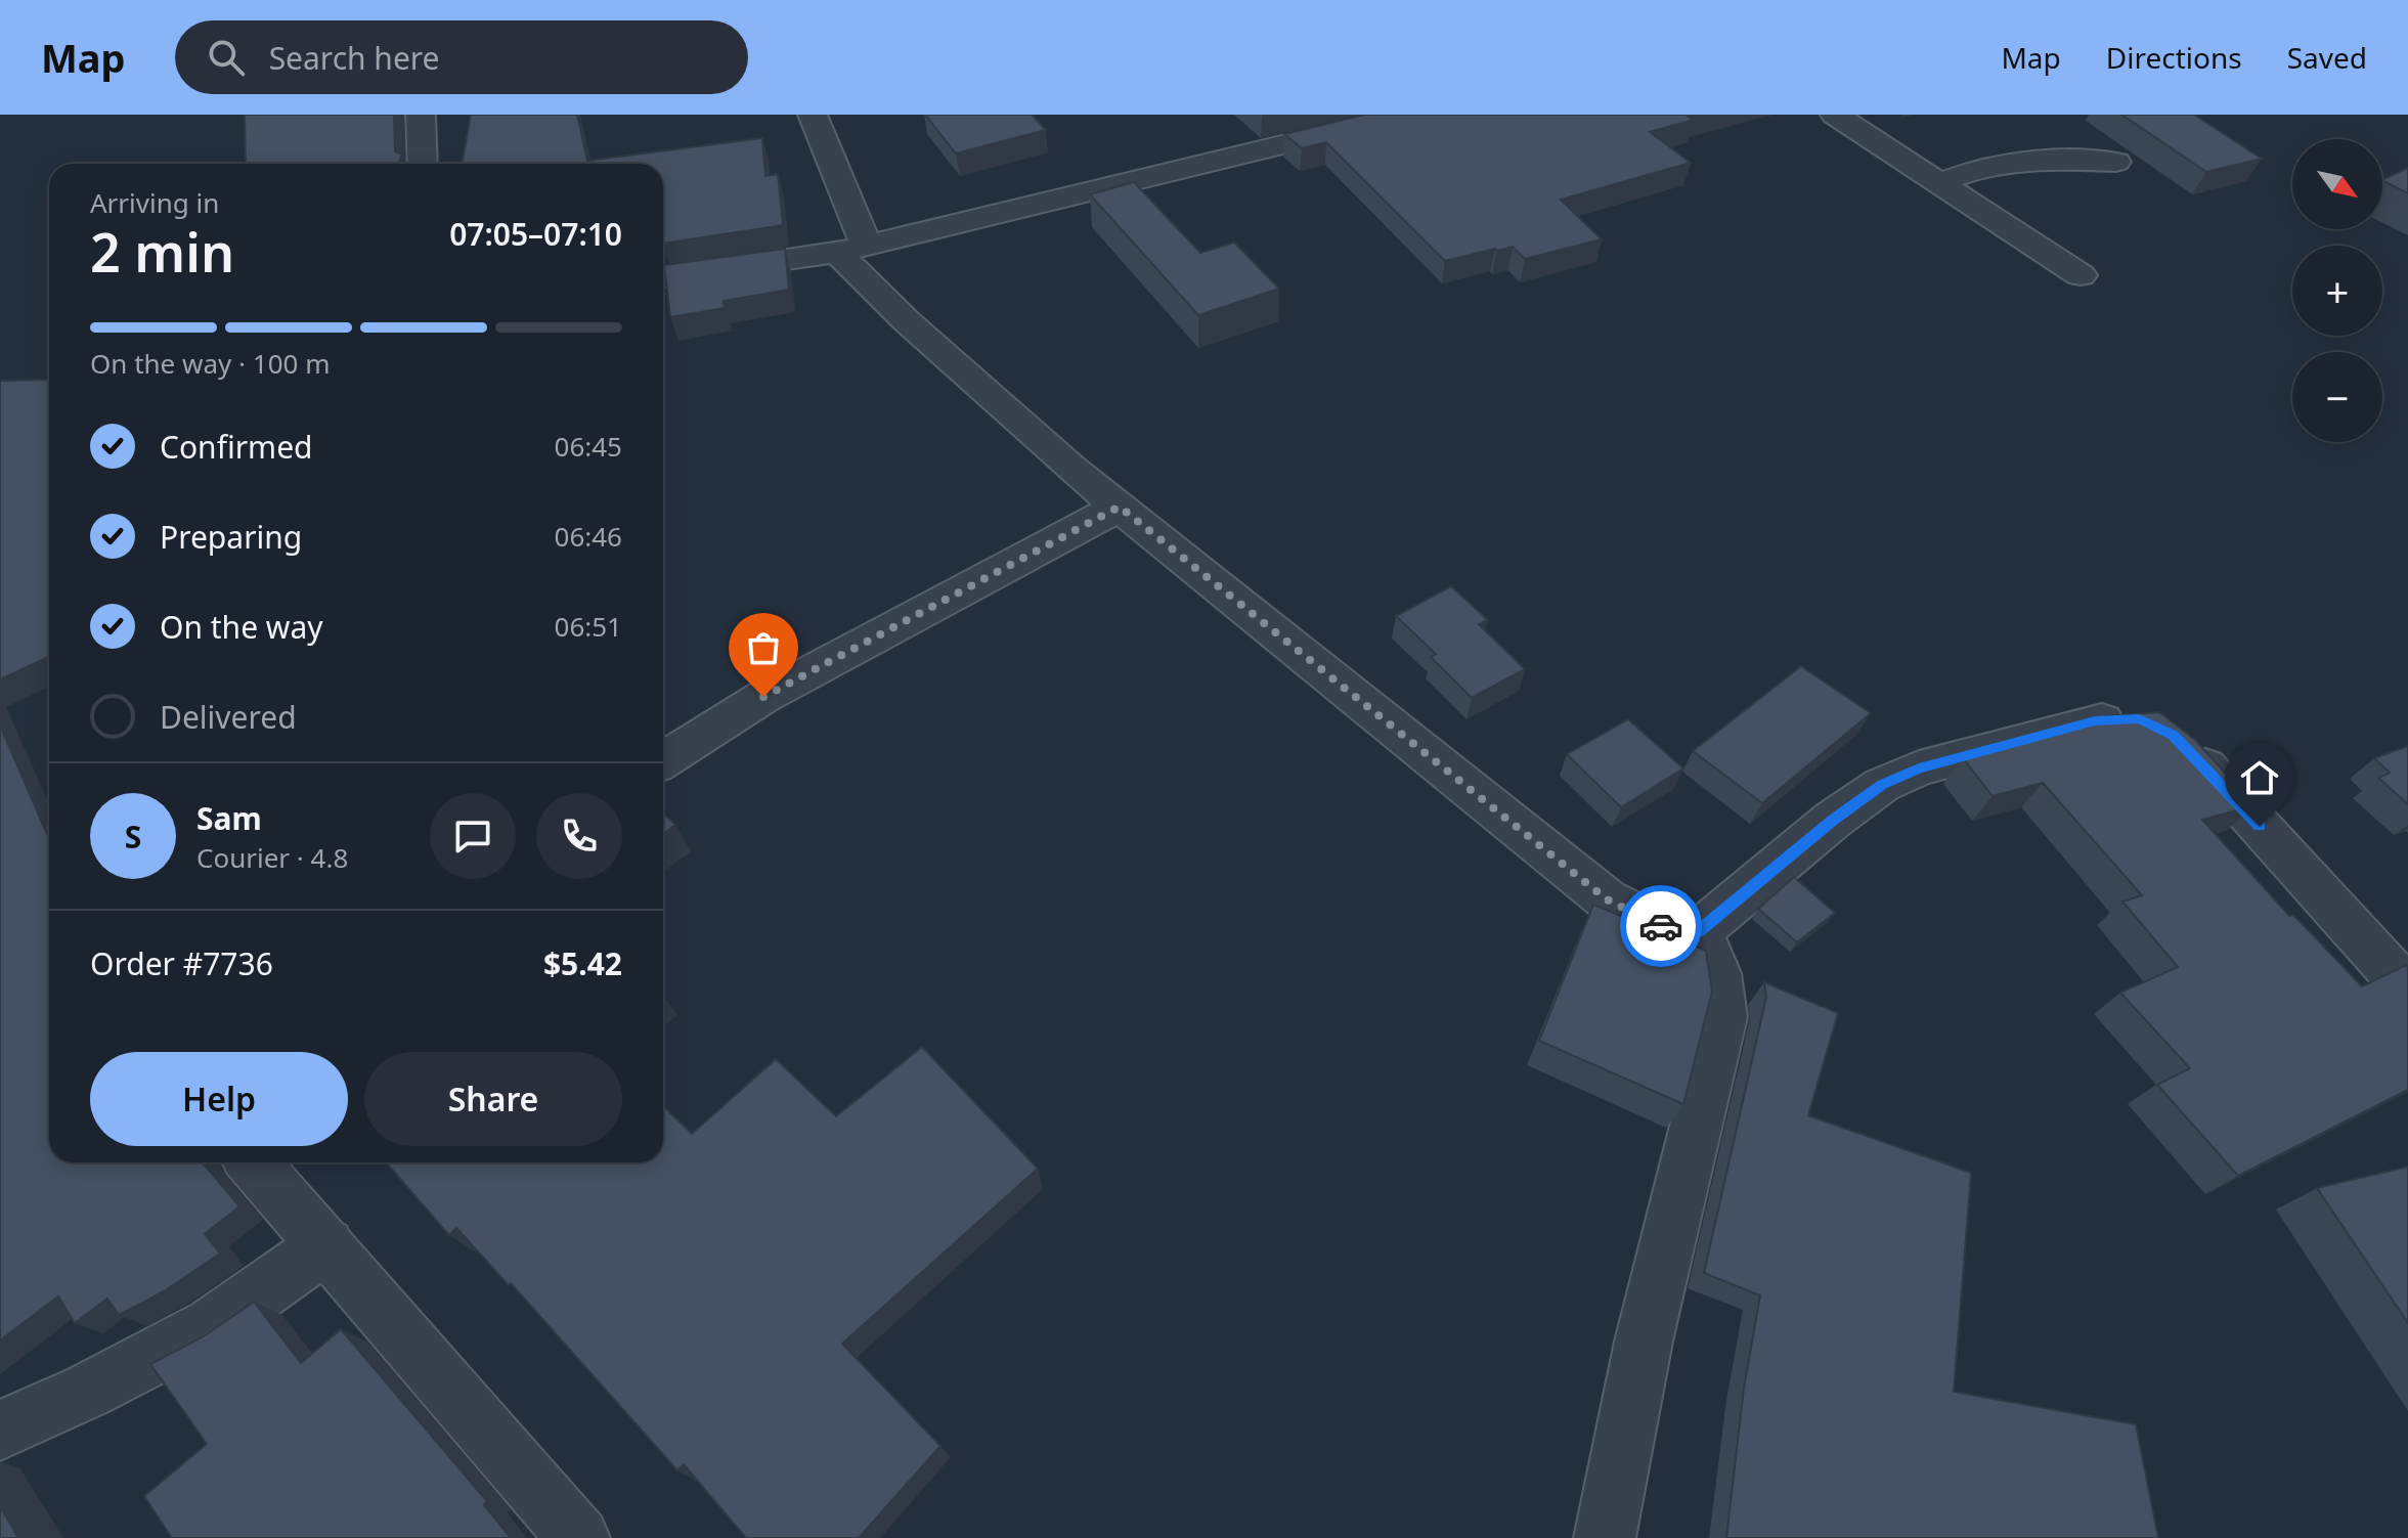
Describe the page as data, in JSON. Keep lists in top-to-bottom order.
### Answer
{
  "north": "bottom right",
  "page": {
    "header": "Map",
    "search": "Search here",
    "nav": ["Map", "Directions", "Saved"],
    "map_buttons": ["+", "−"],
    "heading": ["2 min", "Arriving in", "07:05–07:10"],
    "panel": [
      "Sam",
      "Courier · 4.8",
      "Order #7736",
      "$5.42"
    ],
    "bar": "On the way · 100 m",
    "list": [
      ["Confirmed", "06:45"],
      ["Preparing", "06:46"],
      ["On the way", "06:51"],
      "Delivered"
    ],
    "round": "S",
    "buttons": ["Help", "Share"]
  }
}
